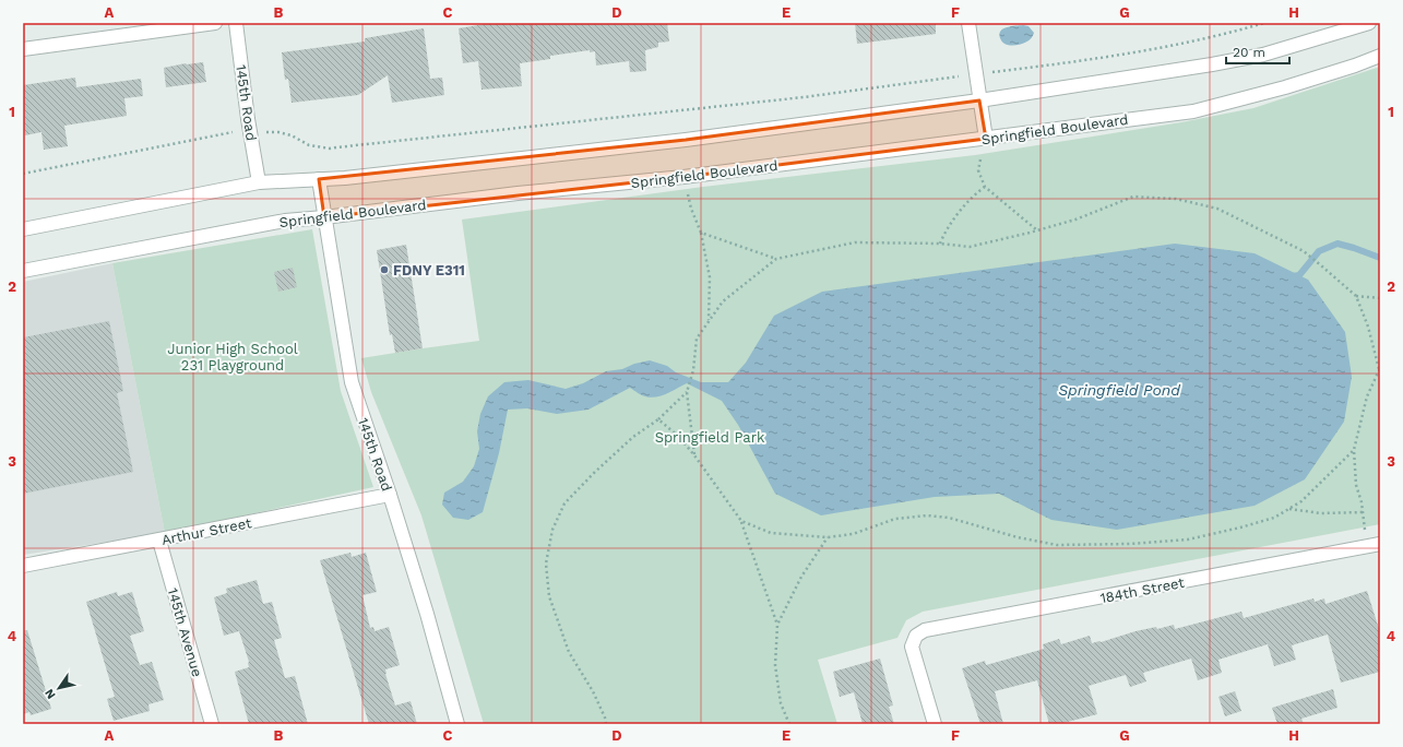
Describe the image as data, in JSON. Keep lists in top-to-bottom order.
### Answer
{
  "streets": {
    "street": [
      "145th Road",
      "Springfield Boulevard",
      "Arthur Street",
      "184th Street",
      "145th Avenue"
    ]
  },
  "crossings": [
    ["145th Road", "Springfield Boulevard"],
    ["145th Road", "Arthur Street"],
    ["Arthur Street", "145th Avenue"]
  ],
  "water": ["Springfield Pond"],
  "parks": ["Junior High School 231 Playground", "Springfield Park"],
  "places": ["FDNY E311"],
  "scale_bar": "20 m",
  "north": "bottom left",
  "grid": {
    "columns": [
      "A",
      "B",
      "C",
      "D",
      "E",
      "F",
      "G",
      "H"
    ],
    "rows": [
      "1",
      "2",
      "3",
      "4"
    ]
  }
}
